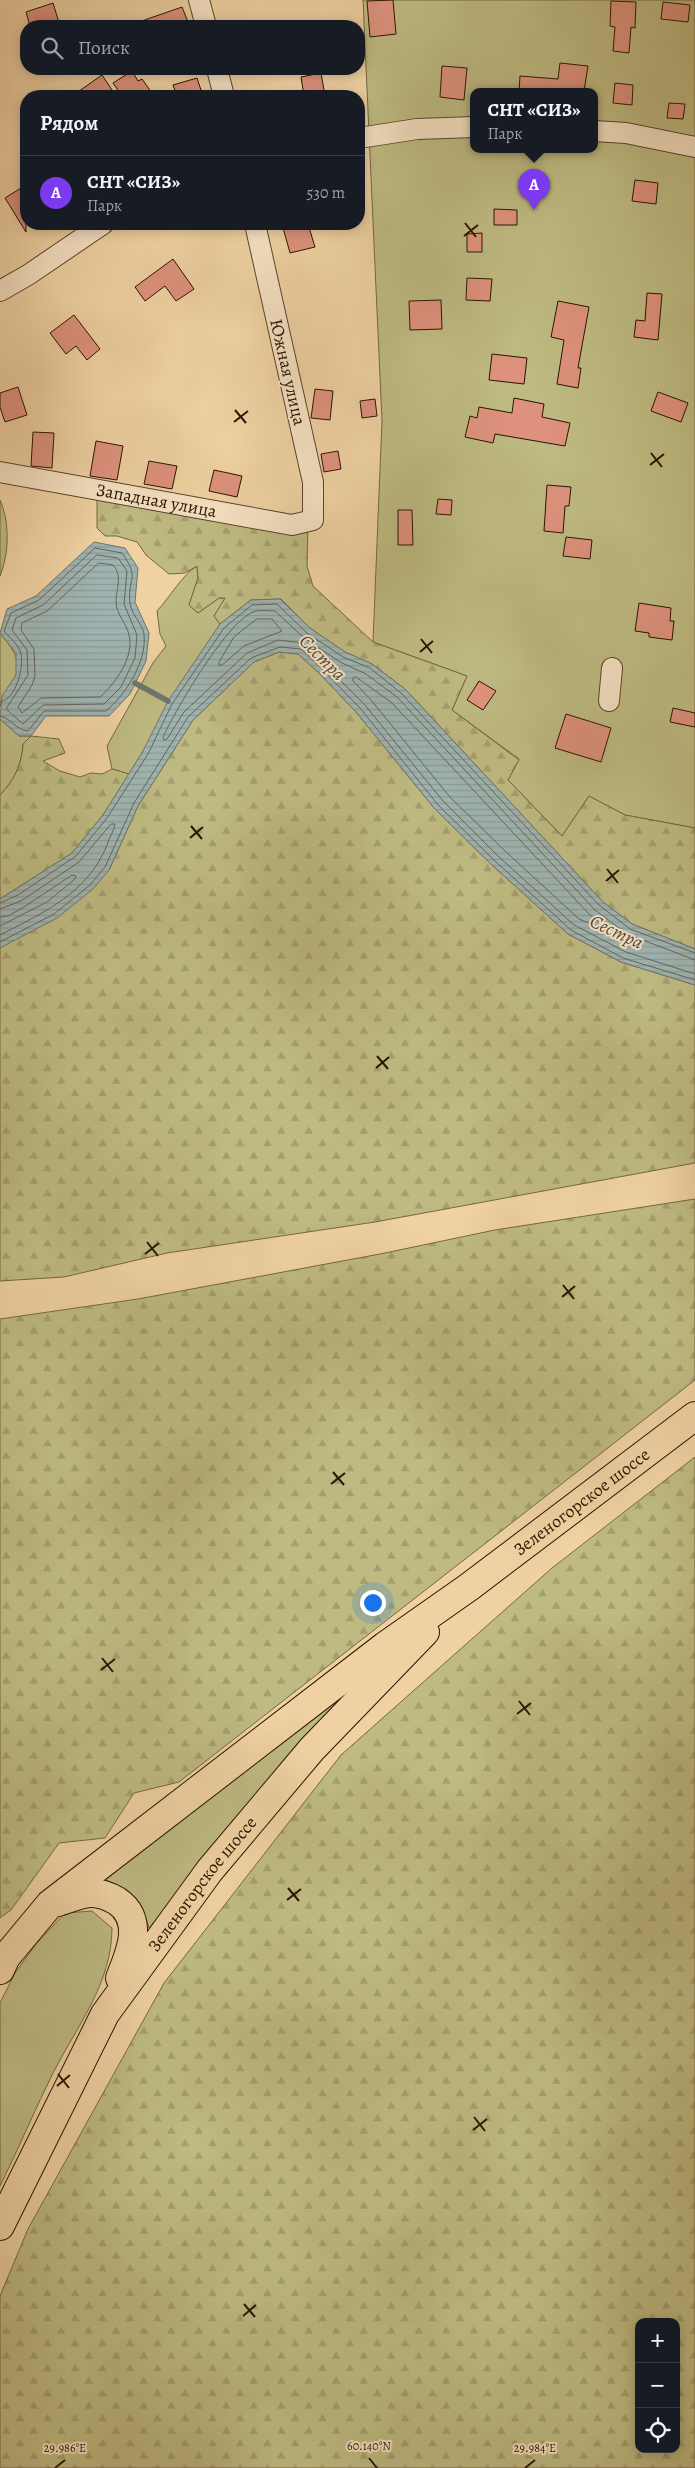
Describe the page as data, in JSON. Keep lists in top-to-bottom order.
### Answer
{
  "streets": {
    "highway": ["Зеленогорское шоссе"],
    "street": ["Южная улица", "Западная улица"]
  },
  "crossings": [
    ["Южная улица", "Западная улица"]
  ],
  "water": ["Сестра"],
  "page": {
    "search": "Поиск",
    "popup": ["СНТ «СИЗ»", "Парк"],
    "heading": "Рядом",
    "list": [
      {
        "mark": "A",
        "name": "СНТ «СИЗ»",
        "note": "Парк",
        "value": "530 m"
      }
    ],
    "pins": "A",
    "map_buttons": ["+", "−"]
  },
  "coordinates": ["60.140°N", "29.986°E", "29.984°E"]
}
